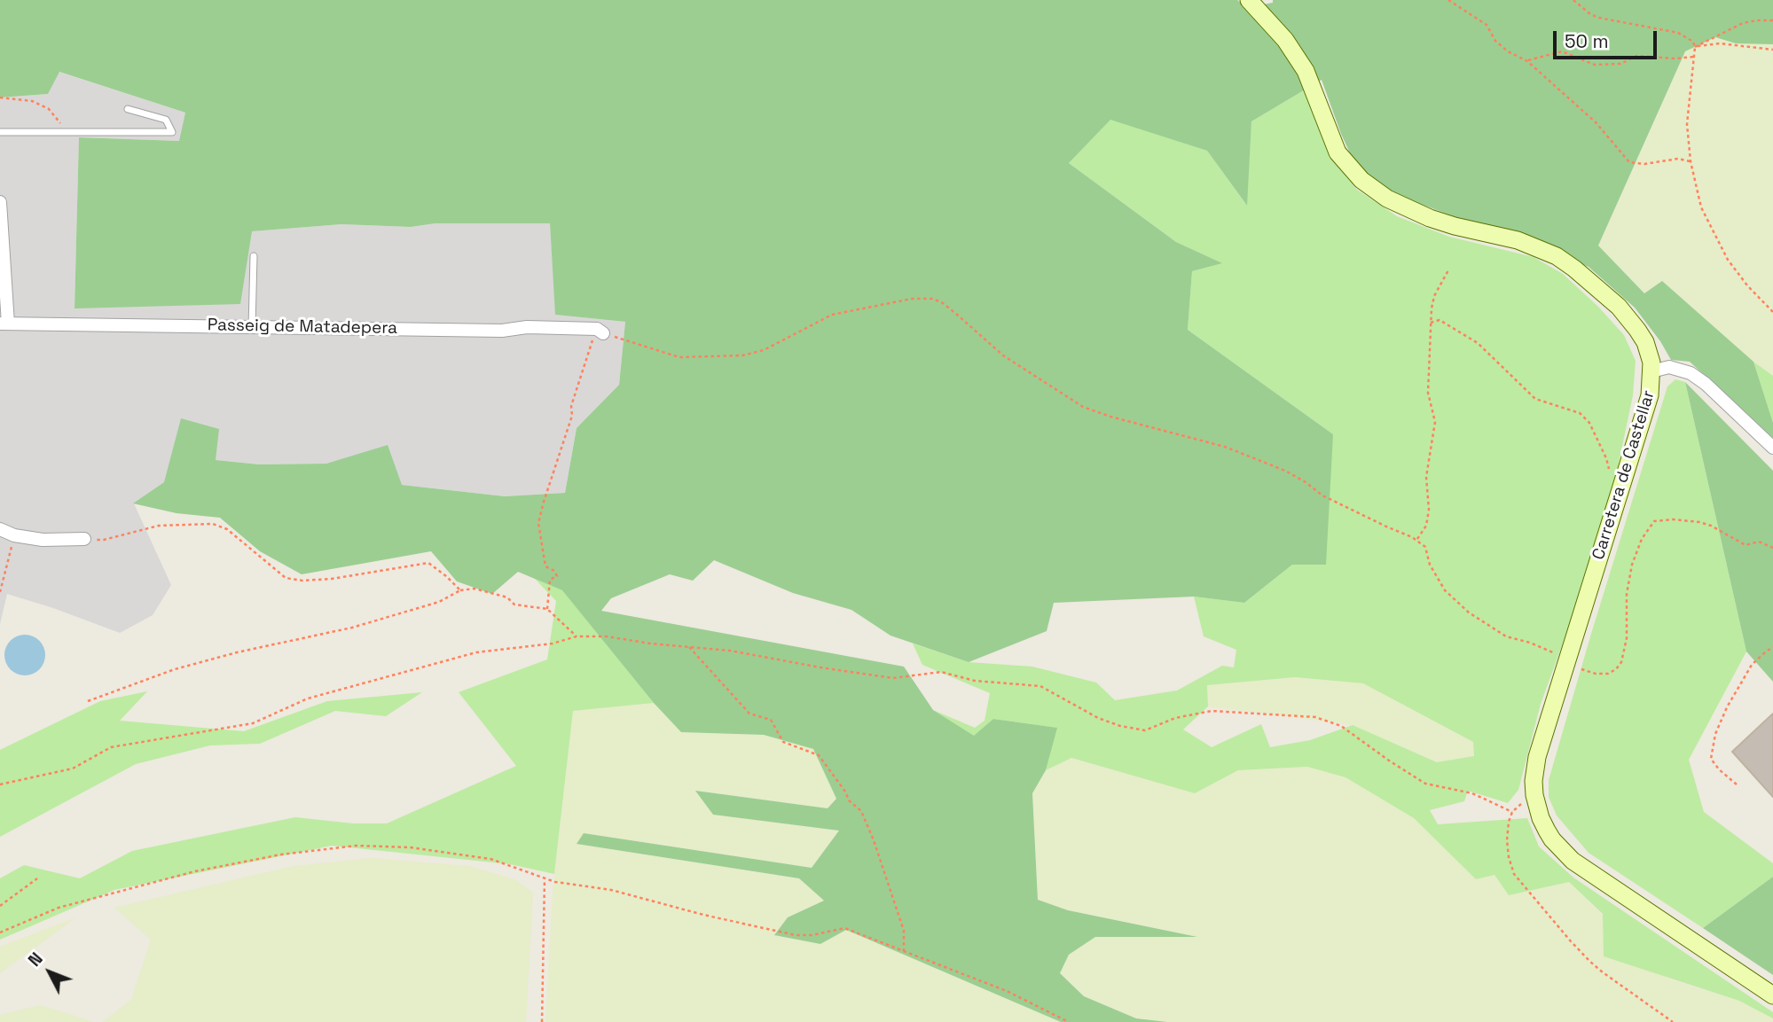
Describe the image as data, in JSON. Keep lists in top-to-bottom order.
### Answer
{
  "streets": {
    "street": ["Passeig de Matadepera", "Carretera de Castellar"]
  },
  "scale_bar": "50 m",
  "north": "top left"
}
